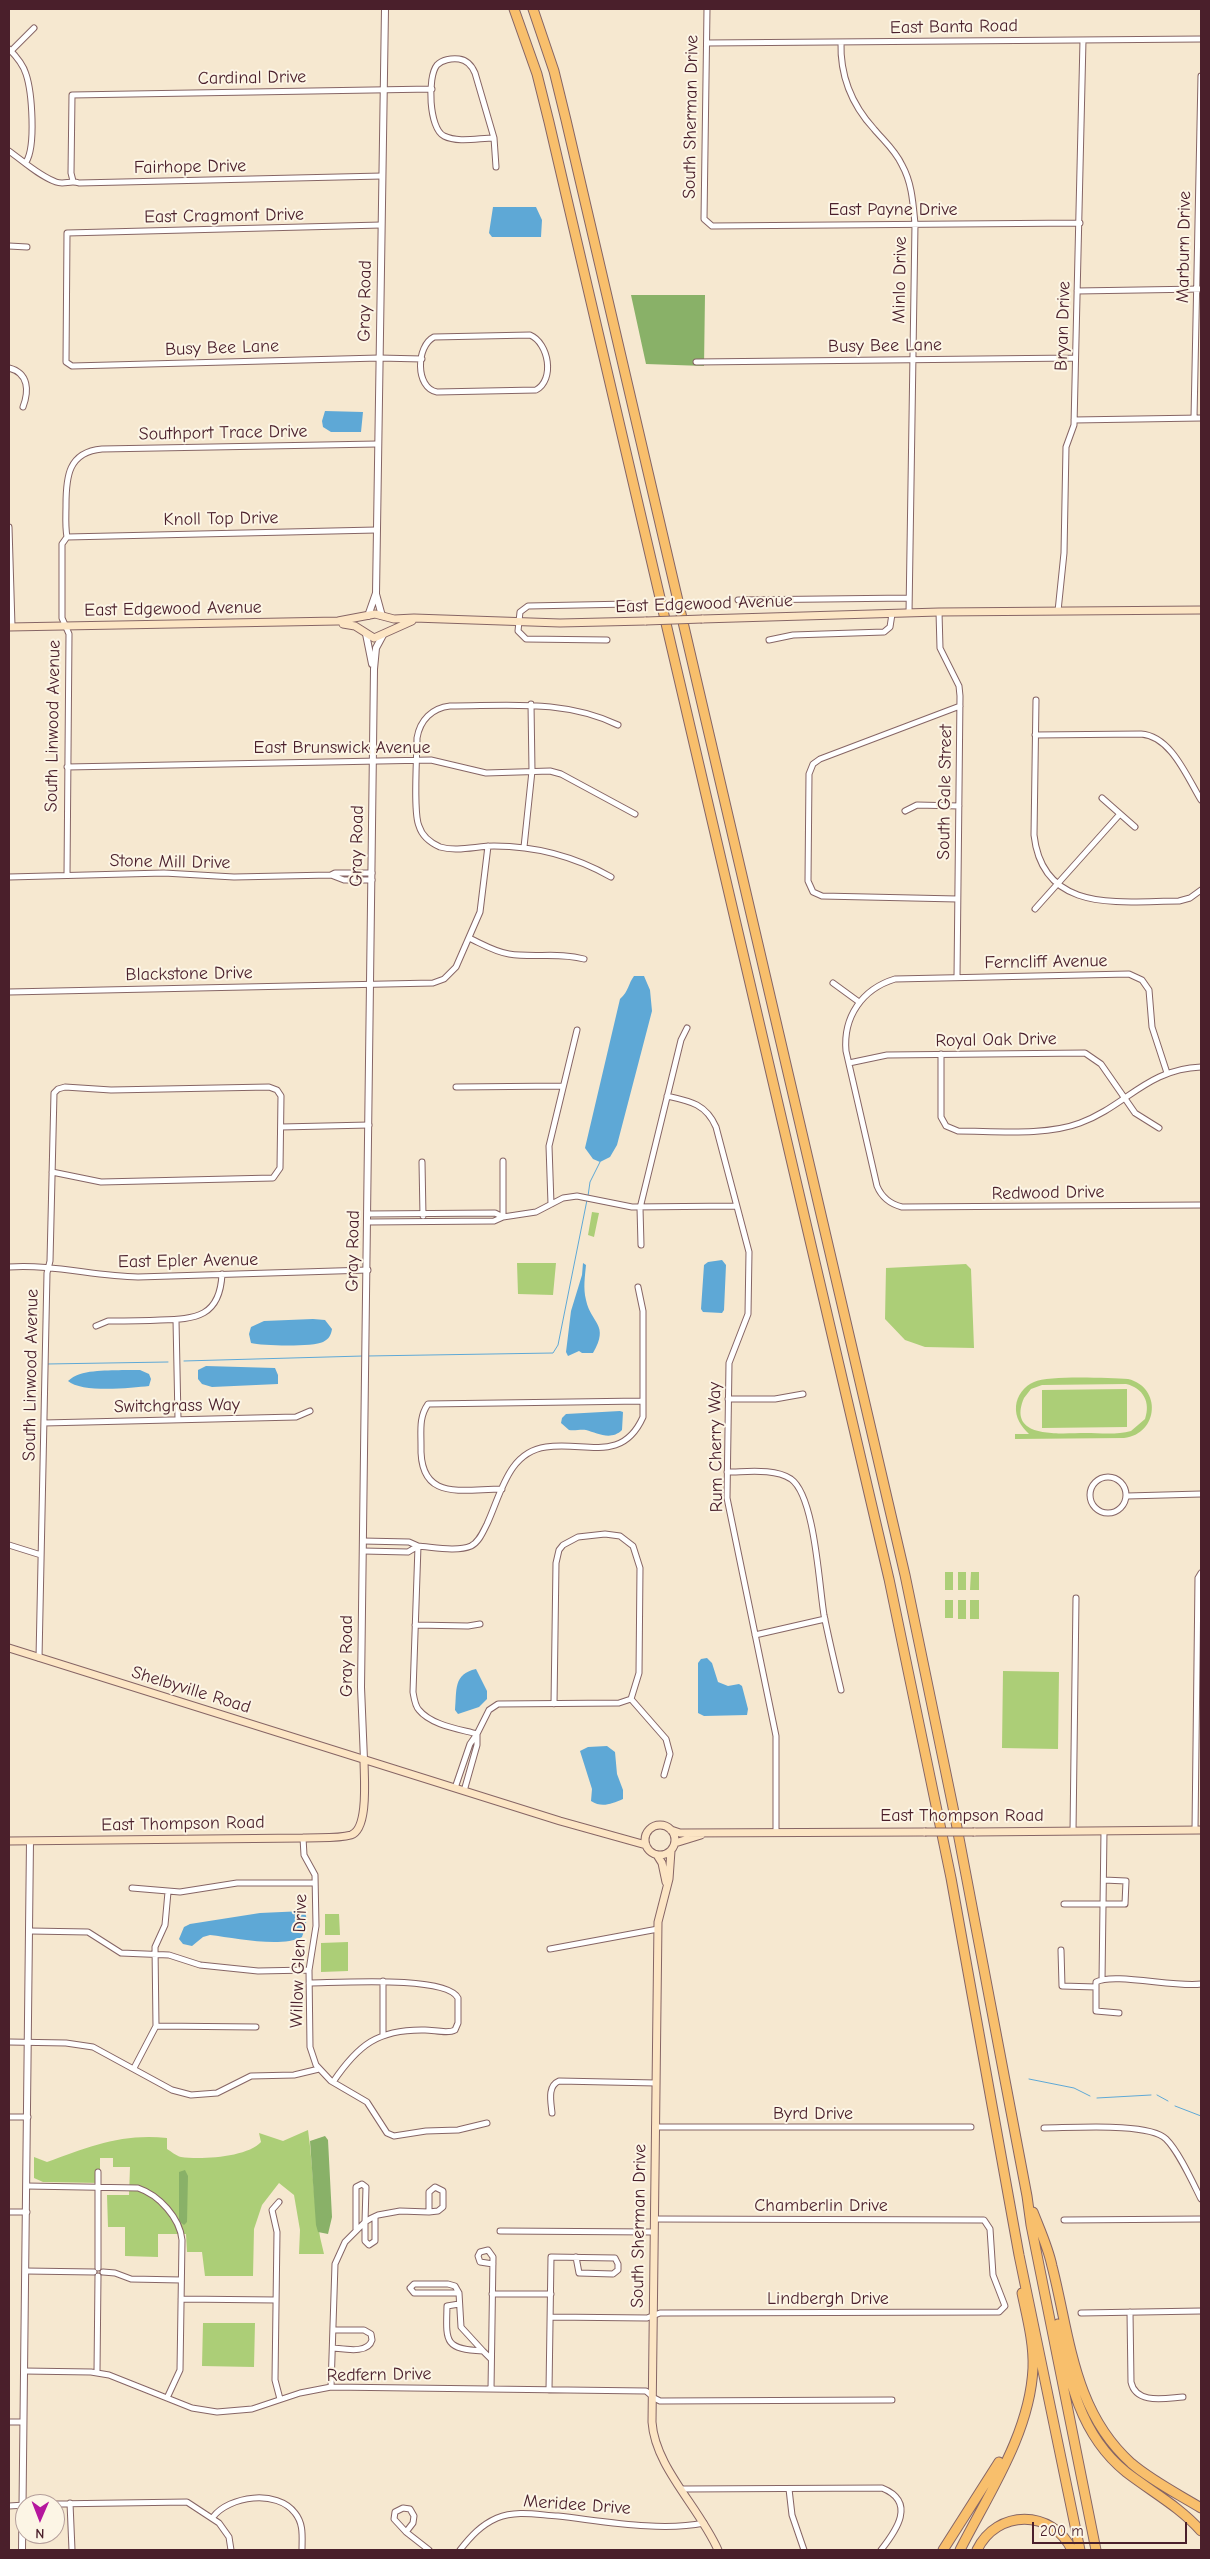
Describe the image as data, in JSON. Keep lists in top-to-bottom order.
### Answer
{
  "streets": {
    "main road": [
      "South Sherman Drive",
      "Gray Road",
      "East Edgewood Avenue",
      "Shelbyville Road",
      "East Thompson Road"
    ],
    "street": [
      "East Banta Road",
      "Cardinal Drive",
      "Fairhope Drive",
      "East Payne Drive",
      "East Cragmont Drive",
      "Marburn Drive",
      "Minlo Drive",
      "Bryan Drive",
      "Busy Bee Lane",
      "Southport Trace Drive",
      "Knoll Top Drive",
      "South Linwood Avenue",
      "East Brunswick Avenue",
      "South Gale Street",
      "Stone Mill Drive",
      "Ferncliff Avenue",
      "Blackstone Drive",
      "Royal Oak Drive",
      "Redwood Drive",
      "East Epler Avenue",
      "Switchgrass Way",
      "Rum Cherry Way",
      "Willow Glen Drive",
      "Byrd Drive",
      "Chamberlin Drive",
      "Lindbergh Drive",
      "Redfern Drive",
      "Meridee Drive"
    ]
  },
  "crossings": [
    ["East Banta Road", "South Sherman Drive"],
    ["East Banta Road", "Minlo Drive"],
    ["East Banta Road", "Bryan Drive"],
    ["Cardinal Drive", "Fairhope Drive"],
    ["Cardinal Drive", "Gray Road"],
    ["South Sherman Drive", "East Payne Drive"],
    ["South Sherman Drive", "East Thompson Road"],
    ["South Sherman Drive", "Byrd Drive"],
    ["South Sherman Drive", "Chamberlin Drive"],
    ["South Sherman Drive", "Lindbergh Drive"],
    ["South Sherman Drive", "Redfern Drive"],
    ["South Sherman Drive", "Meridee Drive"],
    ["Fairhope Drive", "Gray Road"],
    ["East Payne Drive", "Minlo Drive"],
    ["East Payne Drive", "Bryan Drive"],
    ["East Cragmont Drive", "Gray Road"],
    ["East Cragmont Drive", "Busy Bee Lane"],
    ["Minlo Drive", "Busy Bee Lane"],
    ["Minlo Drive", "East Edgewood Avenue"],
    ["Gray Road", "Busy Bee Lane"],
    ["Gray Road", "Southport Trace Drive"],
    ["Gray Road", "Knoll Top Drive"],
    ["Gray Road", "East Edgewood Avenue"],
    ["Gray Road", "East Brunswick Avenue"],
    ["Gray Road", "Stone Mill Drive"],
    ["Gray Road", "Blackstone Drive"],
    ["Gray Road", "East Epler Avenue"],
    ["Gray Road", "Shelbyville Road"],
    ["Gray Road", "East Thompson Road"],
    ["Bryan Drive", "Busy Bee Lane"],
    ["Bryan Drive", "East Edgewood Avenue"],
    ["Southport Trace Drive", "South Linwood Avenue"],
    ["Knoll Top Drive", "South Linwood Avenue"],
    ["East Edgewood Avenue", "South Linwood Avenue"],
    ["East Edgewood Avenue", "South Gale Street"],
    ["South Linwood Avenue", "East Brunswick Avenue"],
    ["South Linwood Avenue", "Stone Mill Drive"],
    ["South Linwood Avenue", "East Epler Avenue"],
    ["South Linwood Avenue", "Switchgrass Way"],
    ["South Linwood Avenue", "Shelbyville Road"],
    ["South Gale Street", "Ferncliff Avenue"],
    ["Royal Oak Drive", "Redwood Drive"],
    ["Rum Cherry Way", "East Thompson Road"],
    ["East Thompson Road", "Willow Glen Drive"],
    ["Chamberlin Drive", "Lindbergh Drive"]
  ],
  "scale_bar": "200 m",
  "north": "bottom"
}
